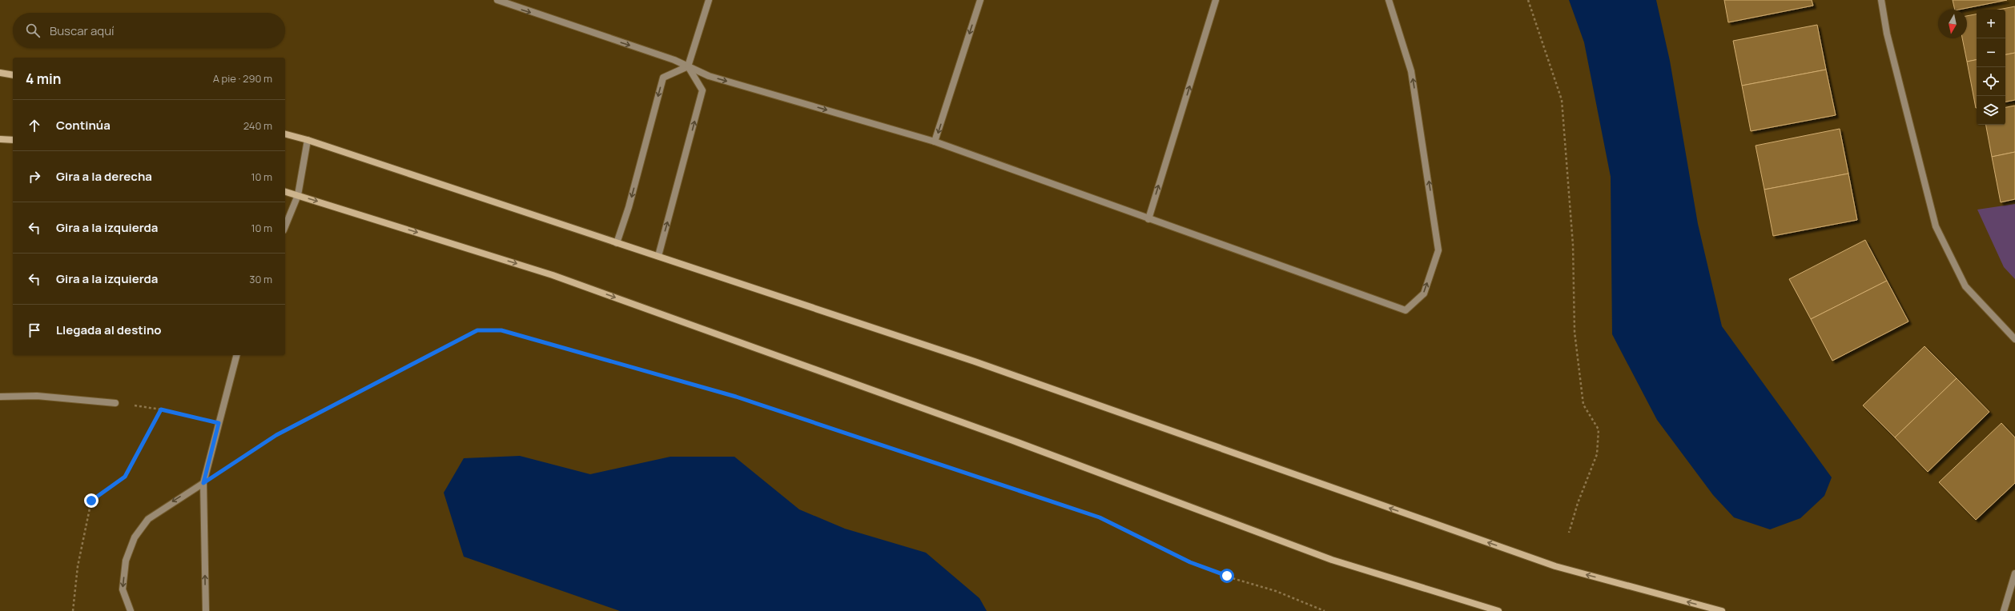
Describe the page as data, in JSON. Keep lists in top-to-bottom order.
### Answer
{
  "north": "bottom",
  "page": {
    "map_buttons": ["+", "−"],
    "search": "Buscar aquí",
    "heading": ["4 min", "A pie · 290 m"],
    "list": [
      ["Continúa", "240 m"],
      ["Gira a la derecha", "10 m"],
      ["Gira a la izquierda", "10 m"],
      ["Gira a la izquierda", "30 m"],
      "Llegada al destino"
    ]
  }
}
